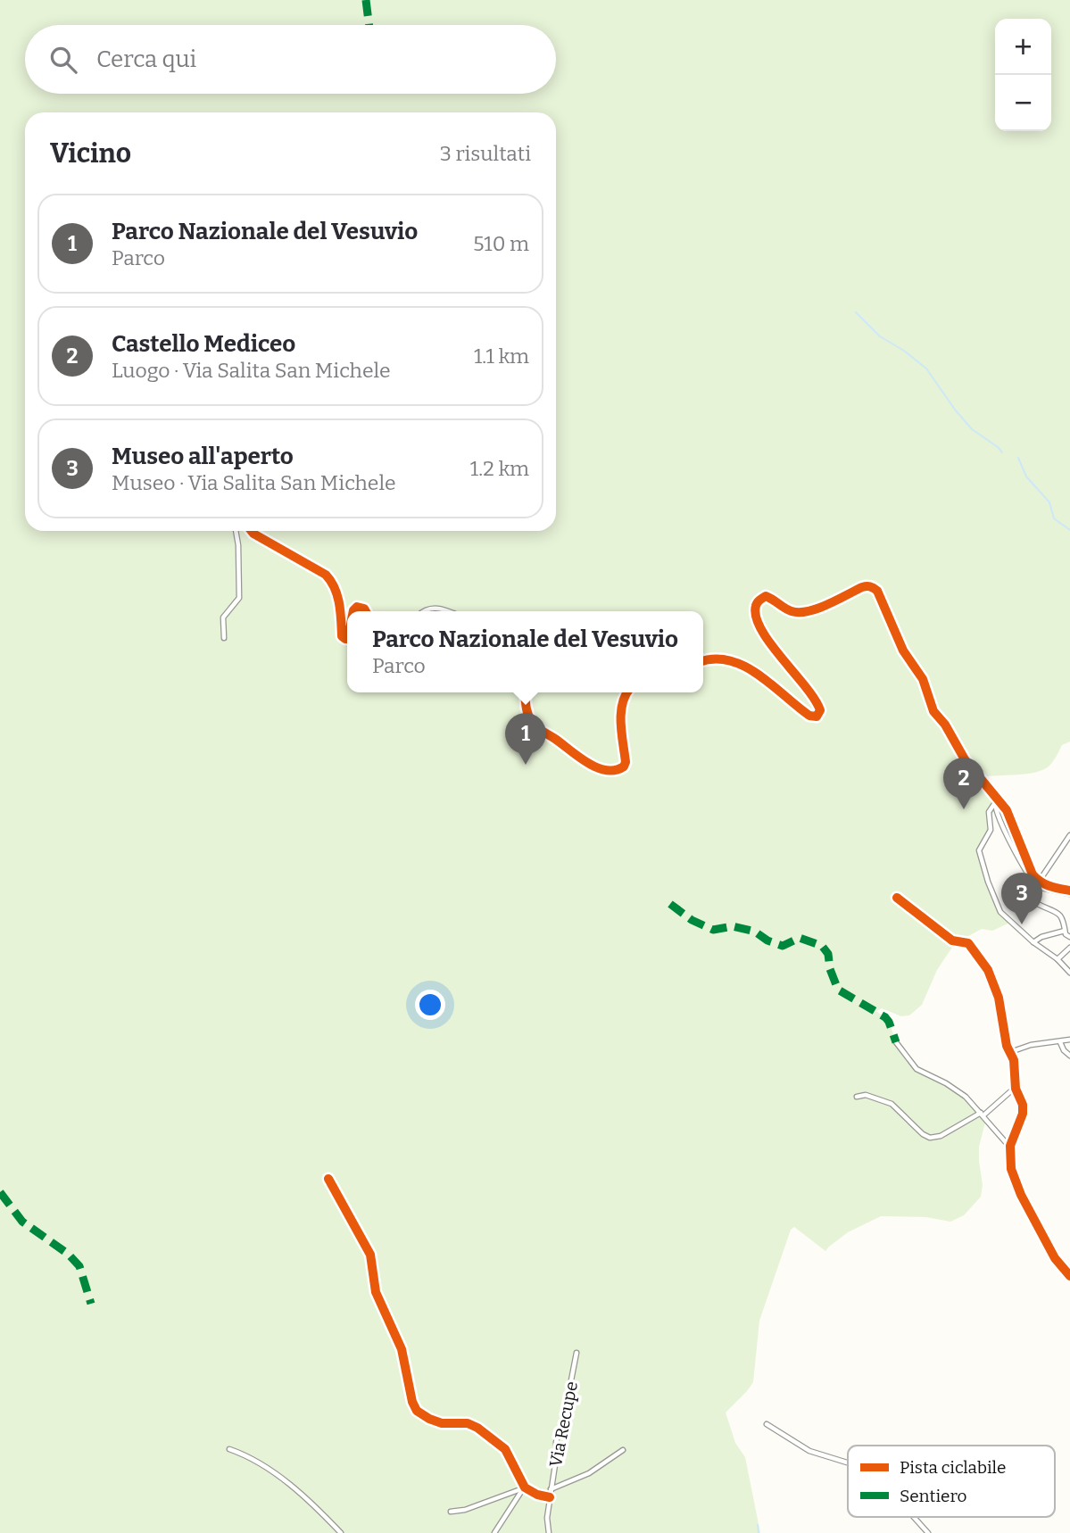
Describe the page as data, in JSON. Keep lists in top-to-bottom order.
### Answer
{
  "streets": {
    "street": ["Via Recupe"]
  },
  "legend": ["Pista ciclabile", "Sentiero"],
  "page": {
    "map_buttons": ["+", "−"],
    "search": "Cerca qui",
    "heading": ["Vicino", "3 risultati"],
    "list": [
      {
        "mark": "1",
        "name": "Parco Nazionale del Vesuvio",
        "note": "Parco",
        "value": "510 m"
      },
      {
        "mark": "2",
        "name": "Castello Mediceo",
        "note": "Luogo · Via Salita San Michele",
        "value": "1.1 km"
      },
      {
        "mark": "3",
        "name": "Museo all'aperto",
        "note": "Museo · Via Salita San Michele",
        "value": "1.2 km"
      }
    ],
    "popup": ["Parco Nazionale del Vesuvio", "Parco"],
    "pins": ["1", "2", "3"]
  }
}
